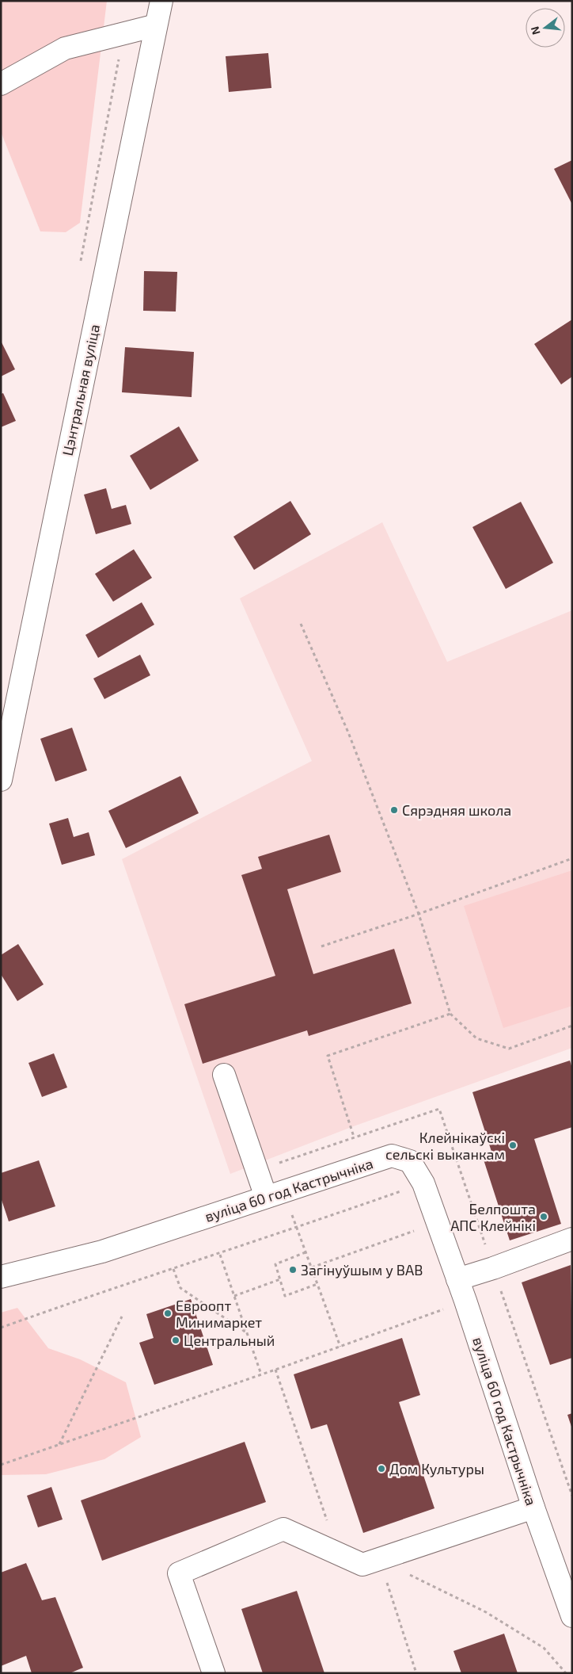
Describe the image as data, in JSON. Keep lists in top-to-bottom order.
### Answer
{
  "streets": {
    "street": ["Цэнтральная вуліца", "вуліца 60 год Кастрычніка"]
  },
  "places": [
    "Сярэдняя школа",
    "Клейнікаўскі сельскі выканкам",
    "Белпошта АПС Клейнікі",
    "Загінуўшым у ВАВ",
    "Евроопт Минимаркет",
    "Центральный",
    "Дом Культуры"
  ],
  "north": "left"
}
